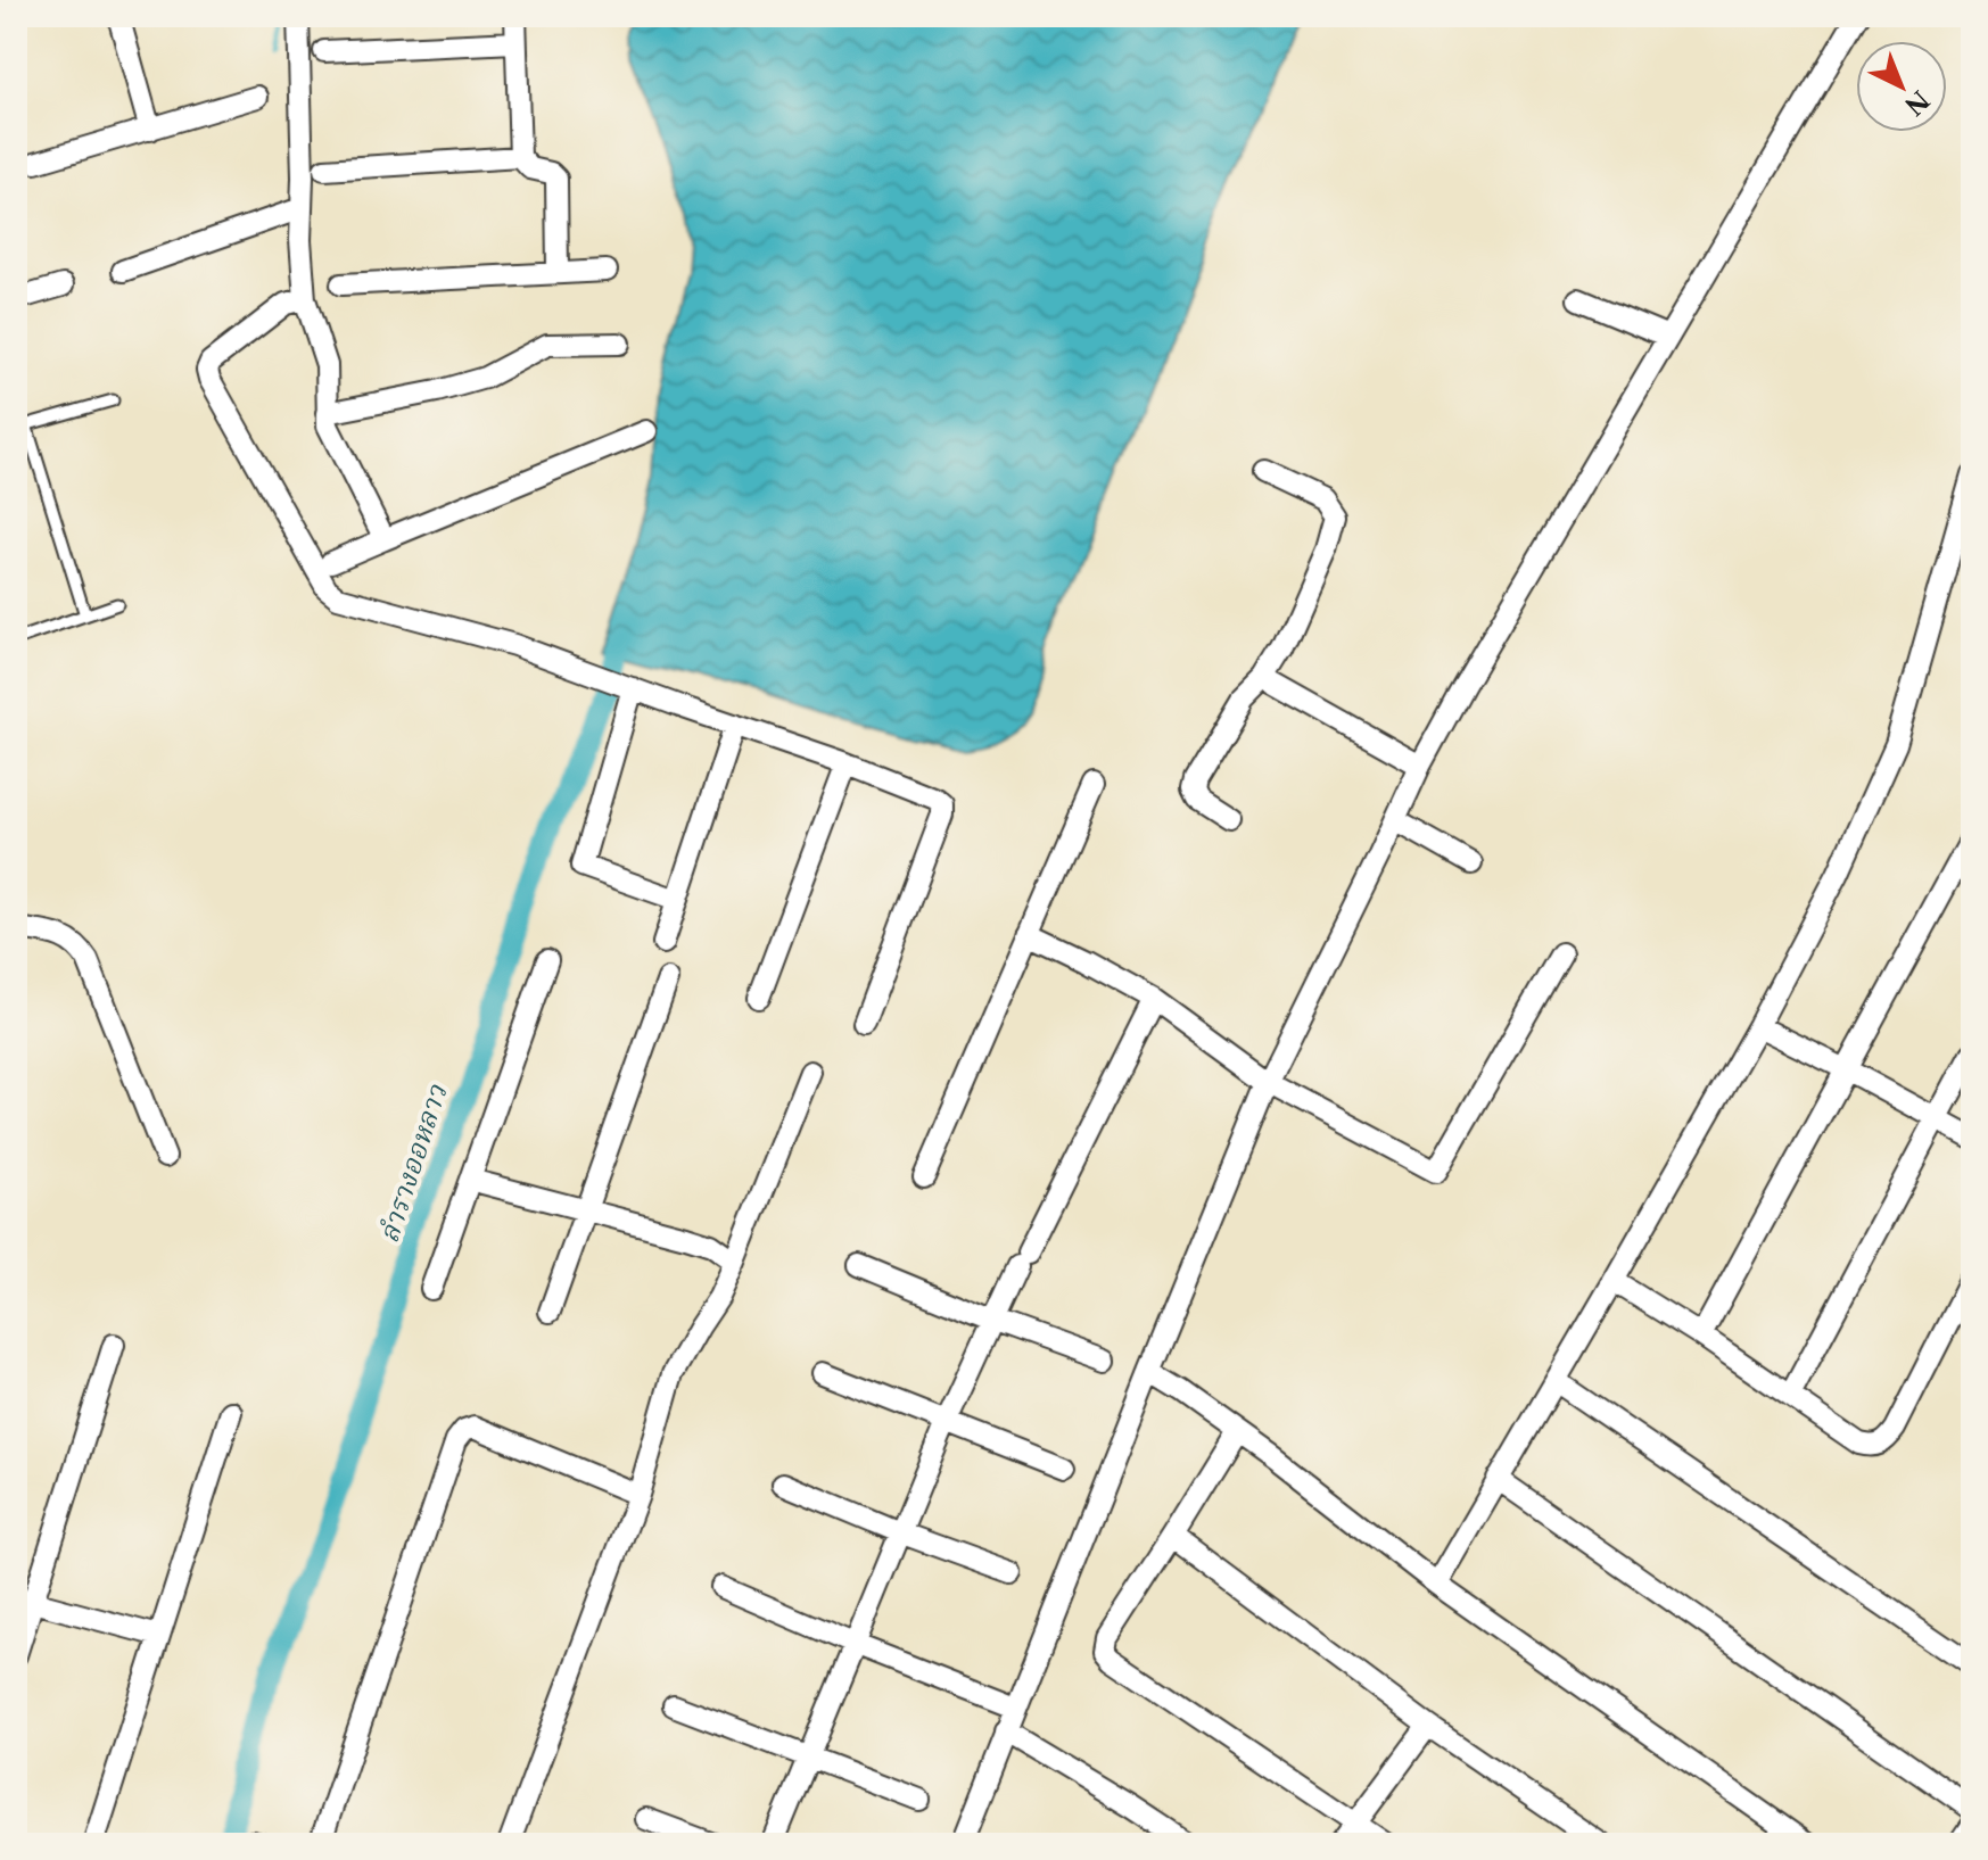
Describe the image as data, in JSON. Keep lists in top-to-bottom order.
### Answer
{
  "water": ["ลำรางออหลาว"],
  "north": "bottom right"
}
